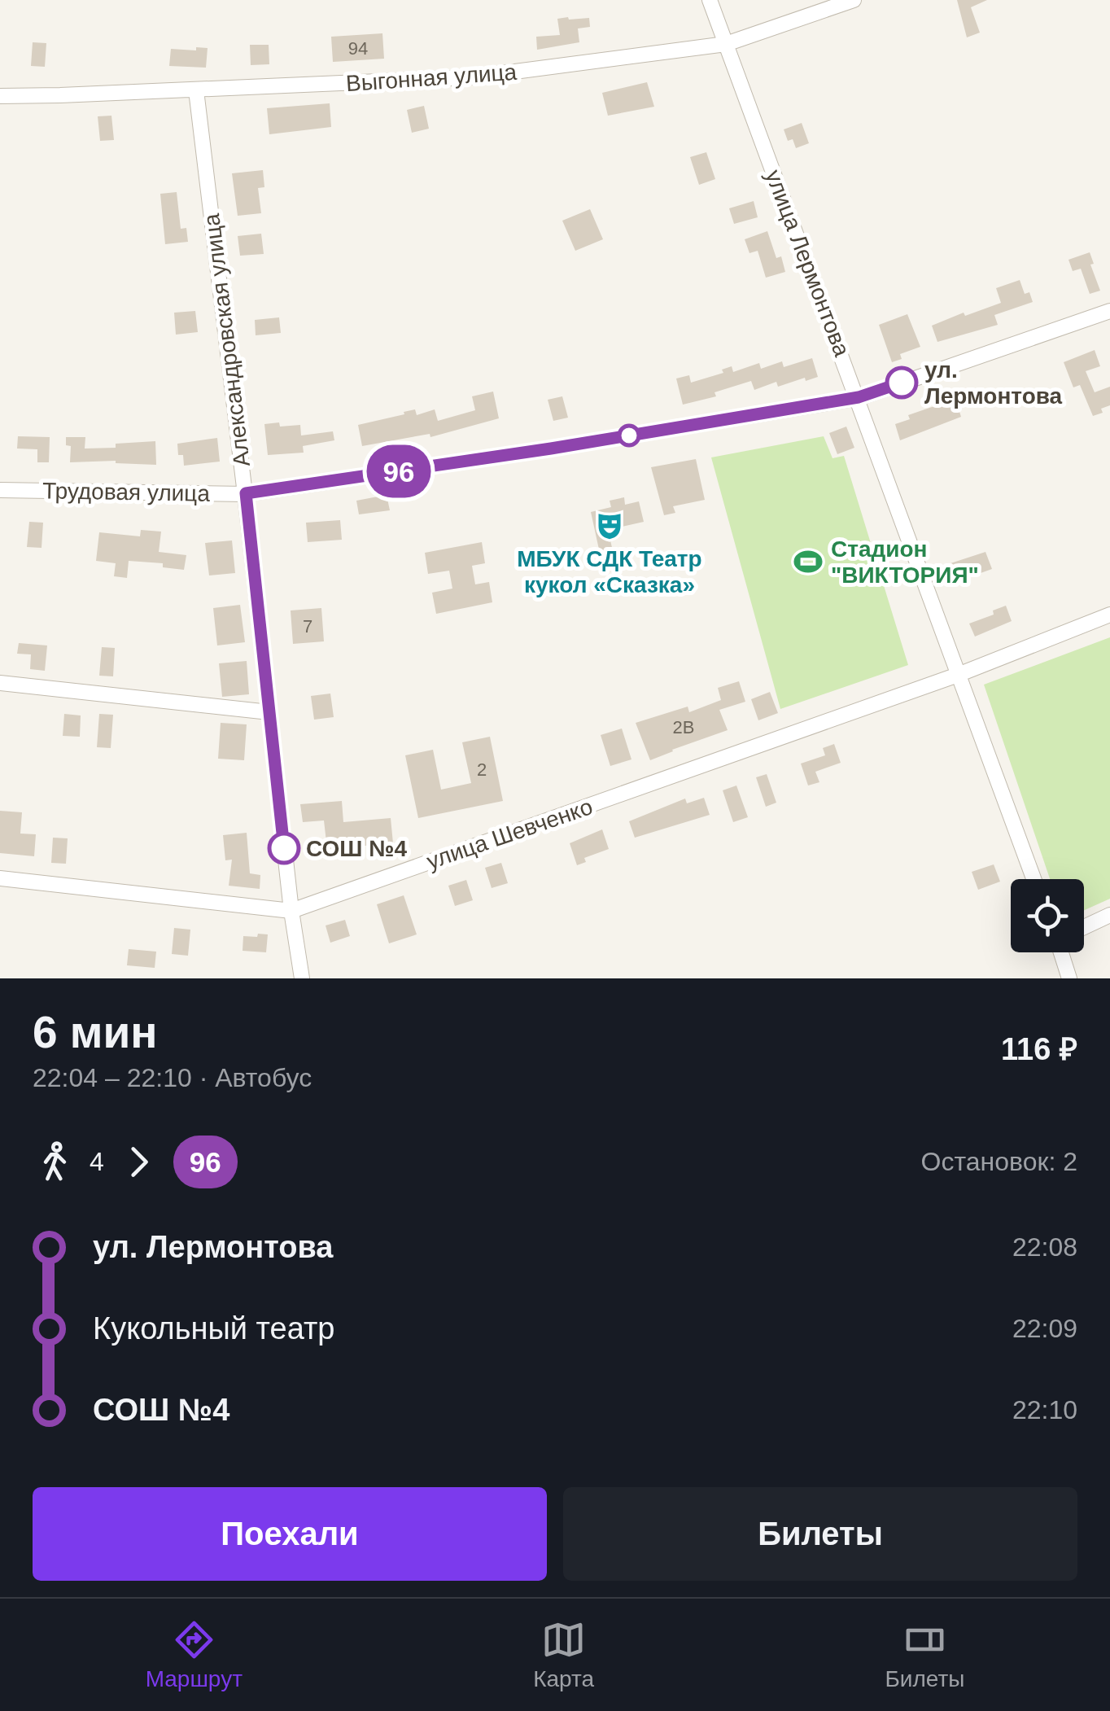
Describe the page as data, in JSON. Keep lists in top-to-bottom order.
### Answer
{
  "streets": {
    "street": [
      "Выгонная улица",
      "улица Лермонтова",
      "Александровская улица",
      "Трудовая улица",
      "улица Шевченко"
    ]
  },
  "crossings": [
    ["Выгонная улица", "улица Лермонтова"],
    ["Выгонная улица", "Александровская улица"],
    ["улица Лермонтова", "Трудовая улица"],
    ["улица Лермонтова", "улица Шевченко"],
    ["Александровская улица", "Трудовая улица"],
    ["Александровская улица", "улица Шевченко"]
  ],
  "places": {
    "other": ["ул. Лермонтова", "СОШ №4"],
    "theatre": ["МБУК СДК Театр кукол «Сказка»"],
    "sports": ["Стадион \"ВИКТОРИЯ\""]
  },
  "lines": ["bus line 96"],
  "house_numbers": [
    "94",
    "7",
    "2В",
    "2"
  ],
  "page": {
    "on_map": "96",
    "heading": ["6 мин", "22:04 – 22:10 · Автобус", "116 ₽"],
    "legs": ["4", "96", "Остановок: 2"],
    "list": [
      {
        "name": "ул. Лермонтова",
        "value": "22:08"
      },
      {
        "name": "Кукольный театр",
        "value": "22:09"
      },
      {
        "name": "СОШ №4",
        "value": "22:10"
      }
    ],
    "buttons": ["Поехали", "Билеты"],
    "tabs": ["Маршрут", "Карта", "Билеты"]
  }
}
